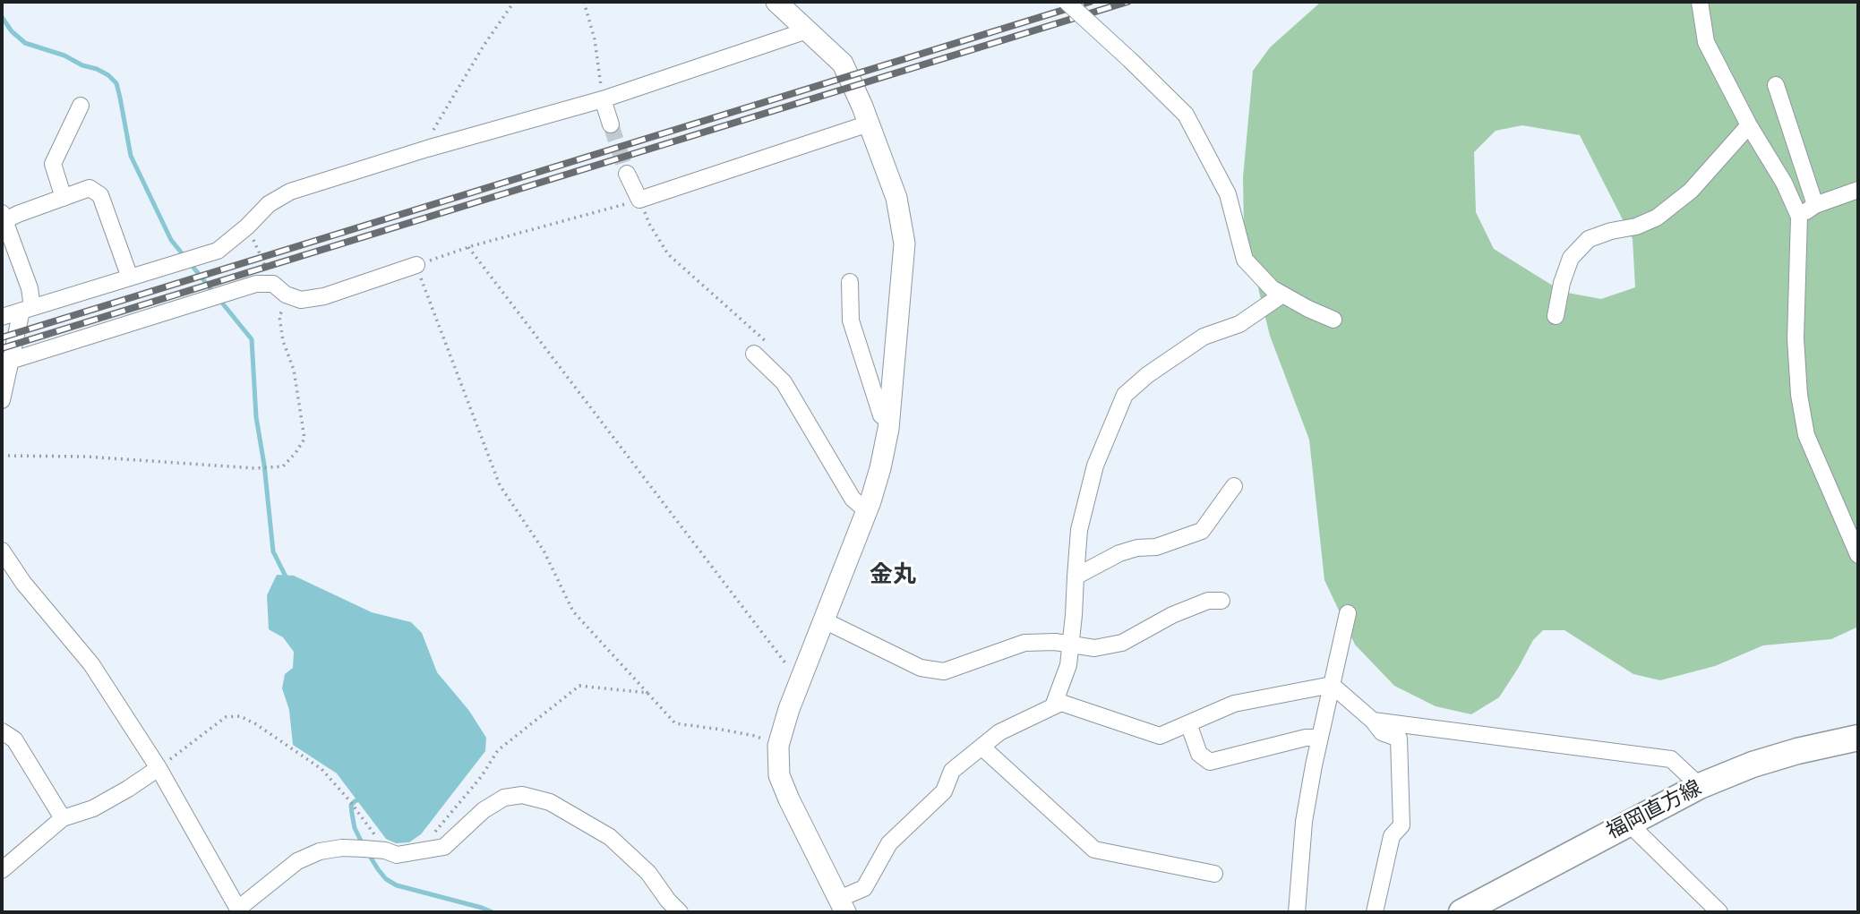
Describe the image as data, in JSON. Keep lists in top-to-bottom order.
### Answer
{
  "streets": {
    "main road": ["福岡直方線"]
  },
  "districts": ["金丸"]
}
